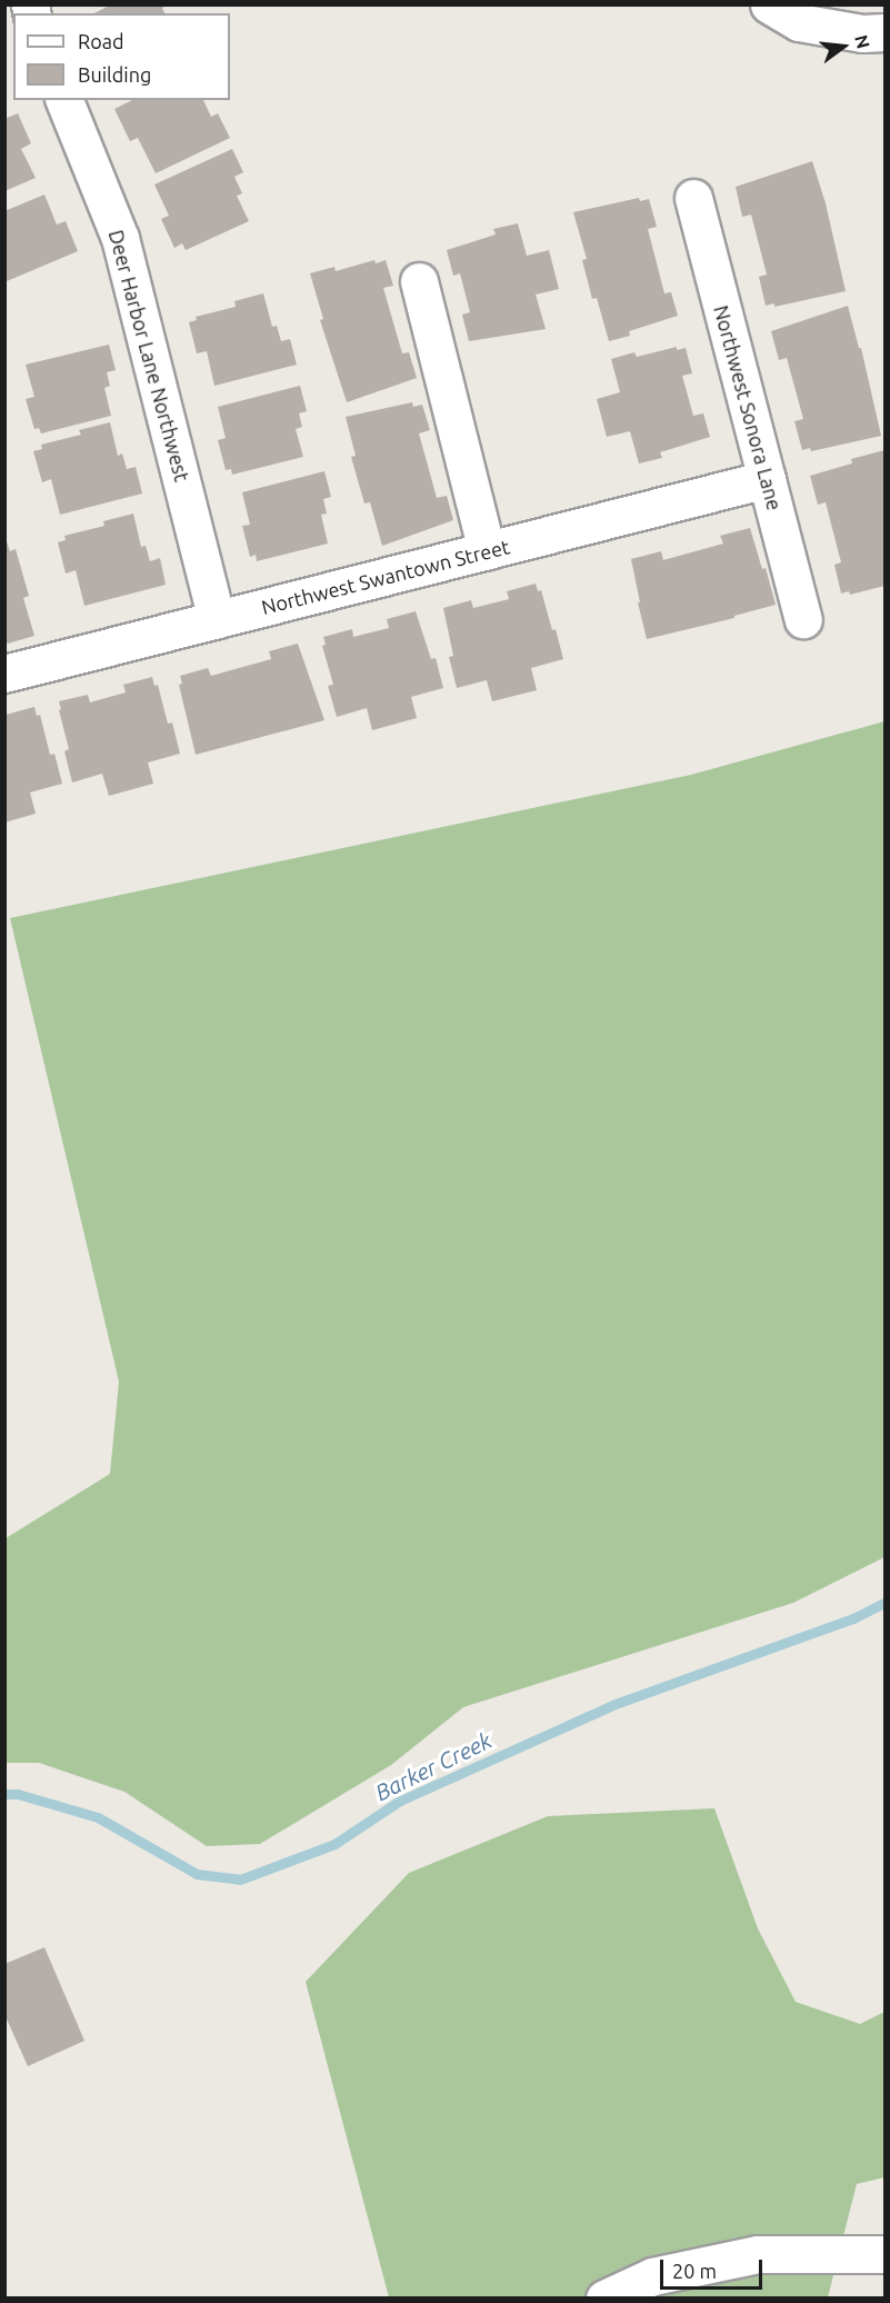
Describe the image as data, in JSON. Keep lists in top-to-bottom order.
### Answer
{
  "streets": {
    "street": ["Deer Harbor Lane Northwest", "Northwest Sonora Lane", "Northwest Swantown Street"]
  },
  "crossings": [
    ["Deer Harbor Lane Northwest", "Northwest Swantown Street"],
    ["Northwest Sonora Lane", "Northwest Swantown Street"]
  ],
  "water": ["Barker Creek"],
  "legend": ["Road", "Building"],
  "scale_bar": "20 m",
  "north": "right"
}
